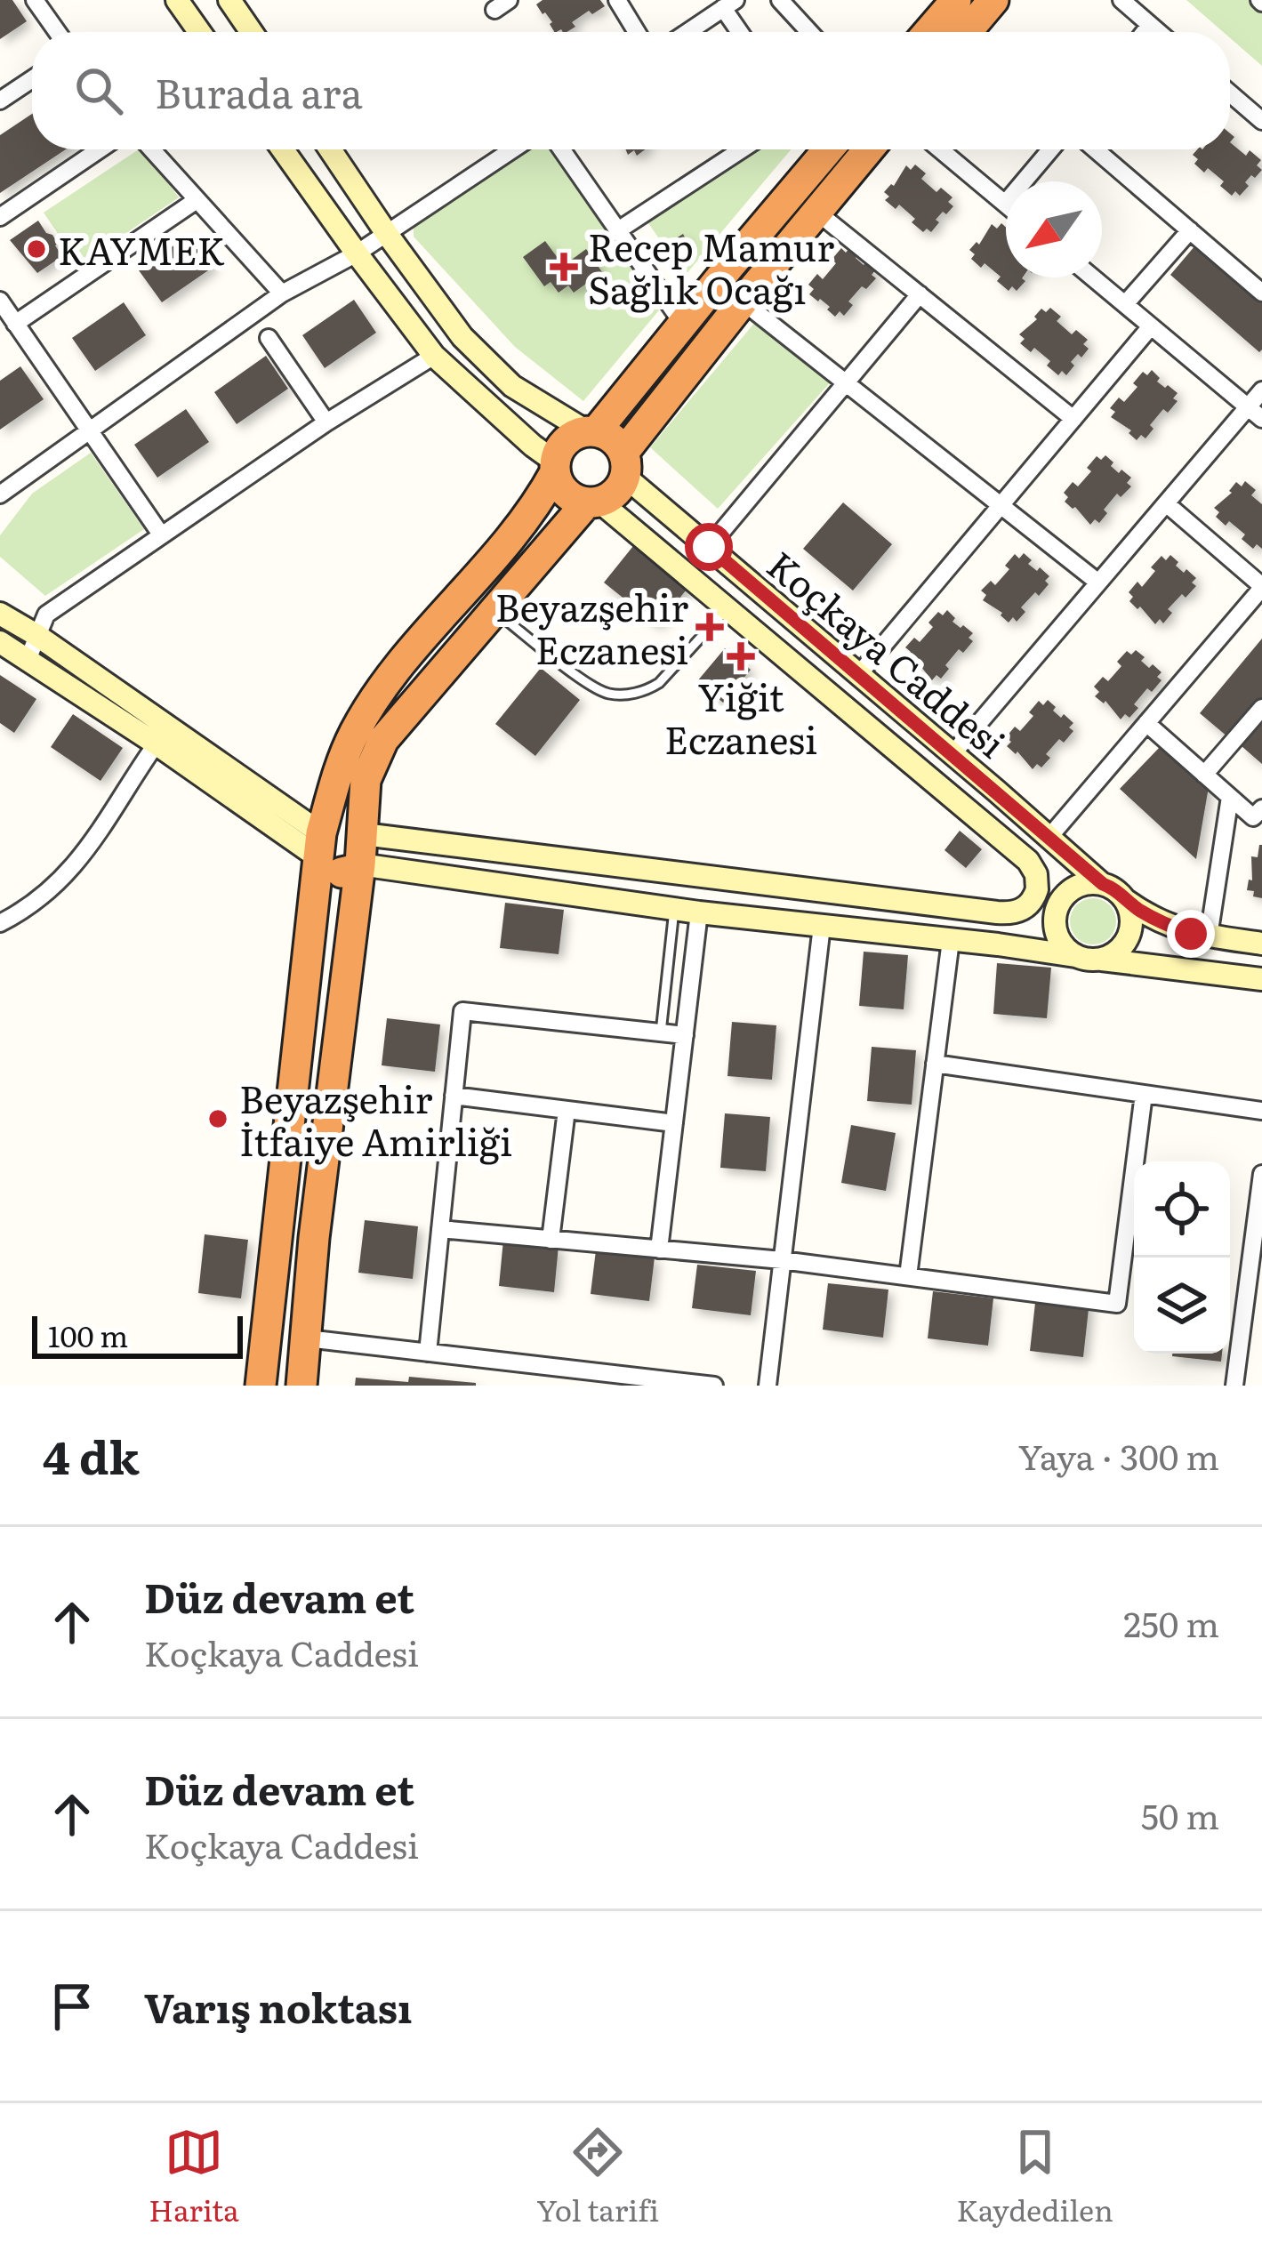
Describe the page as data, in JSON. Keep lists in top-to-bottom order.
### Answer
{
  "streets": {
    "main road": ["Koçkaya Caddesi"]
  },
  "places": {
    "other": ["KAYMEK", "Beyazşehir İtfaiye Amirliği"],
    "health": ["Recep Mamur Sağlık Ocağı", "Beyazşehir Eczanesi", "Yiğit Eczanesi"]
  },
  "scale_bar": "100 m",
  "north": "bottom left",
  "page": {
    "search": "Burada ara",
    "scale": "100 m",
    "heading": ["4 dk", "Yaya · 300 m"],
    "list": [
      ["Düz devam et", "Koçkaya Caddesi", "250 m"],
      ["Düz devam et", "Koçkaya Caddesi", "50 m"],
      "Varış noktası"
    ],
    "nav": ["Harita", "Yol tarifi", "Kaydedilen"]
  }
}
